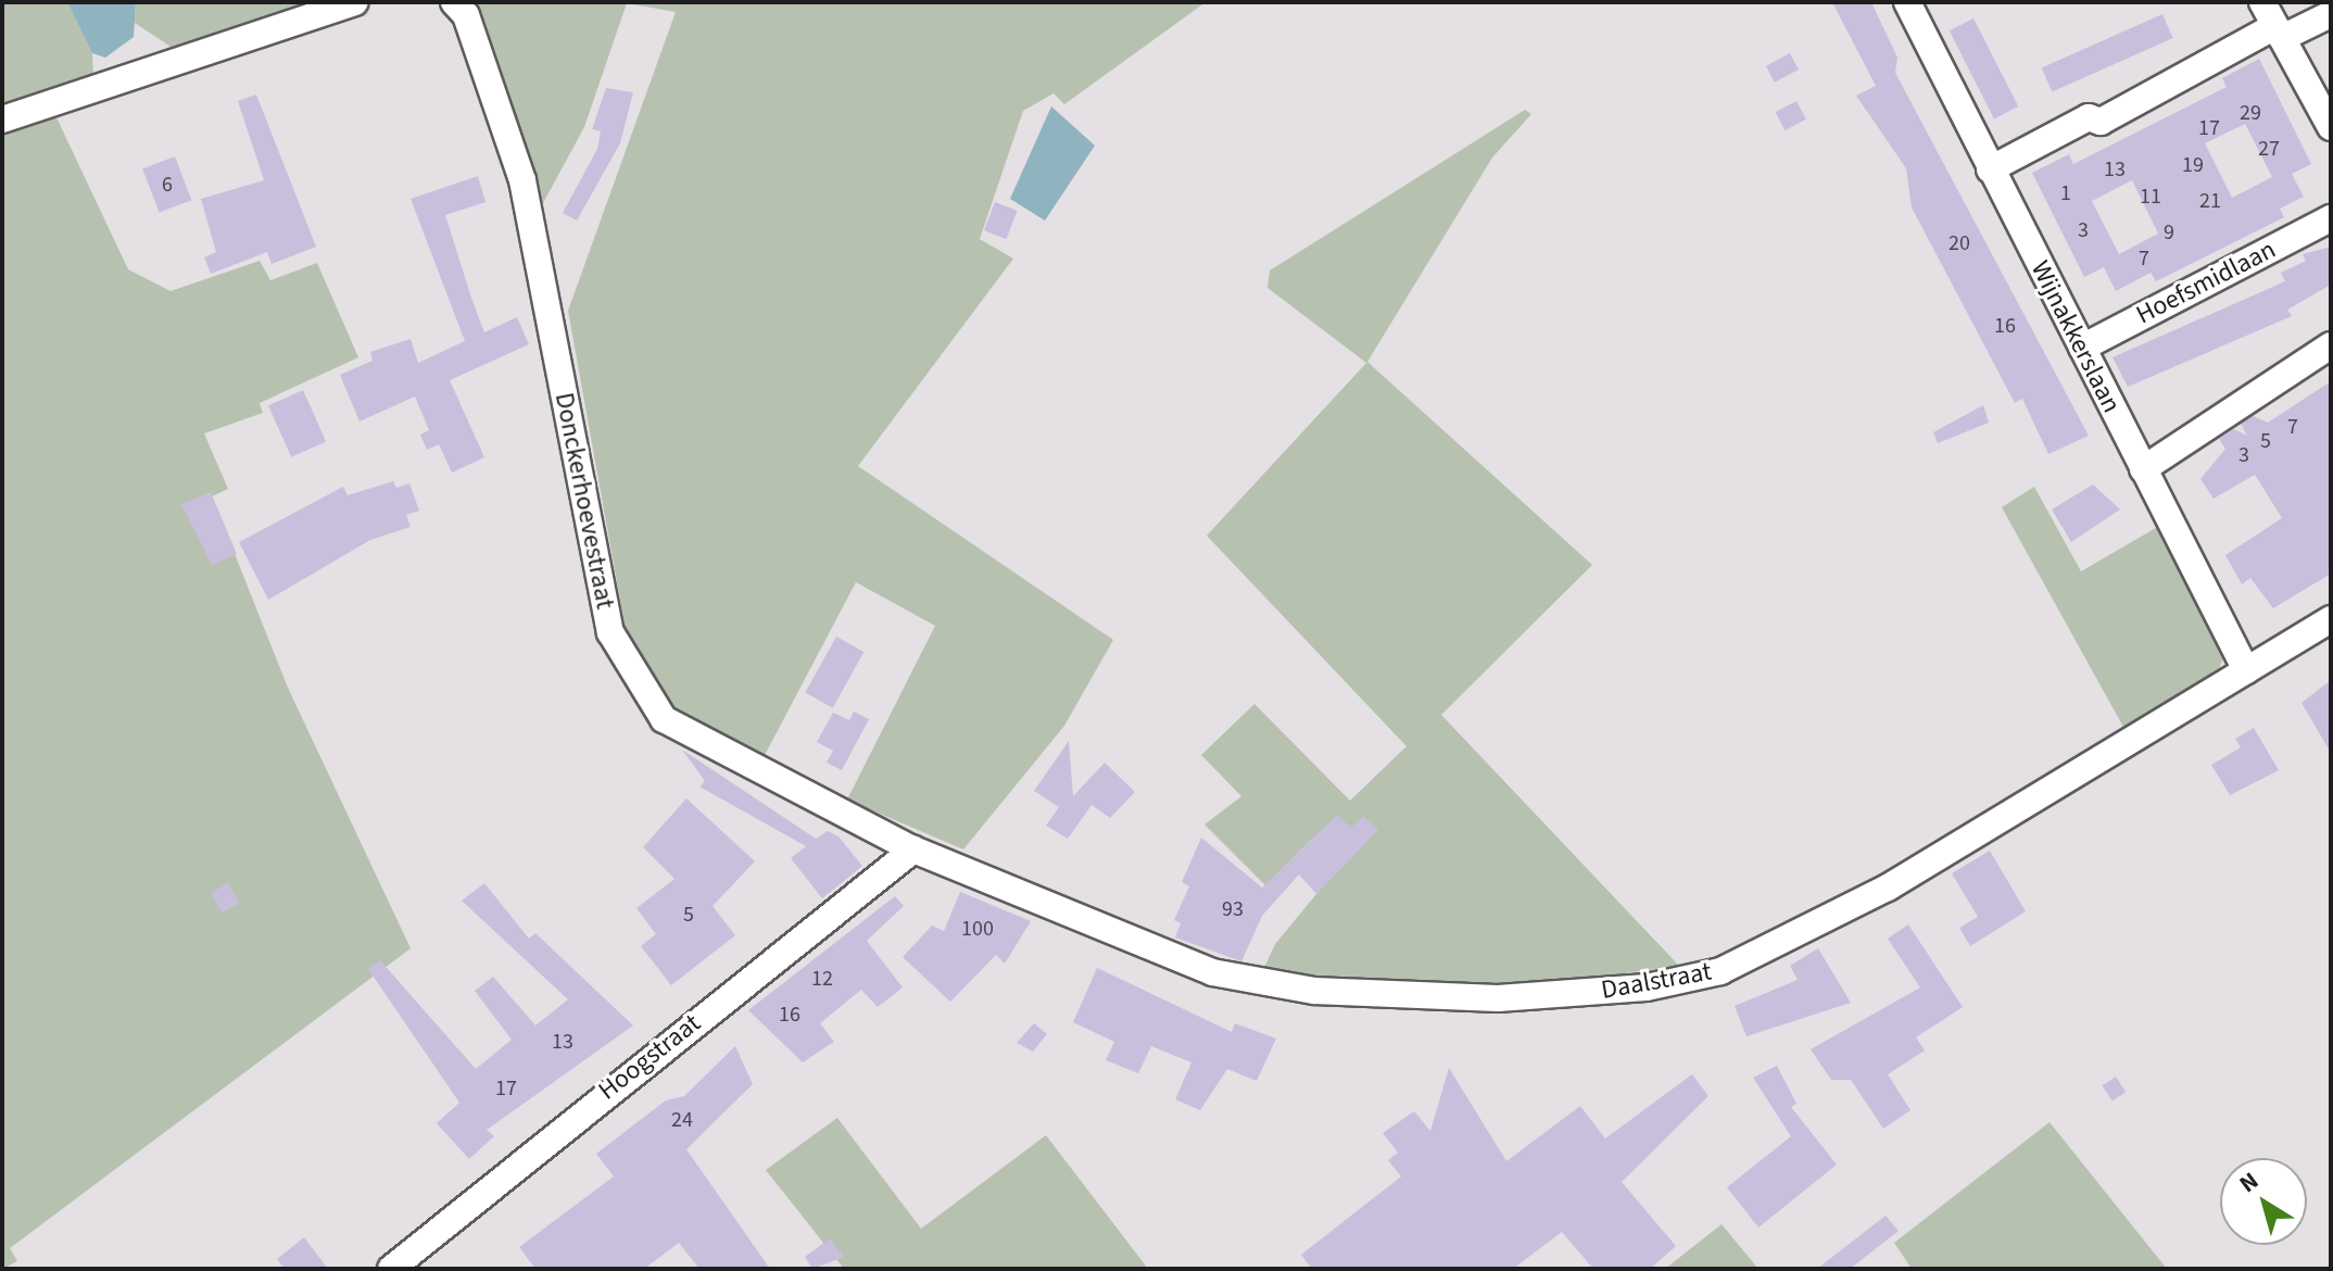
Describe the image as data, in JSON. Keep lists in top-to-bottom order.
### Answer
{
  "streets": {
    "street": [
      "Hoefsmidlaan",
      "Wijnakkerslaan",
      "Donckerhoevestraat",
      "Daalstraat",
      "Hoogstraat"
    ]
  },
  "crossings": [
    ["Hoefsmidlaan", "Wijnakkerslaan"],
    ["Wijnakkerslaan", "Daalstraat"],
    ["Donckerhoevestraat", "Daalstraat"],
    ["Donckerhoevestraat", "Hoogstraat"],
    ["Daalstraat", "Hoogstraat"]
  ],
  "house_numbers": [
    "29",
    "17",
    "27",
    "19",
    "13",
    "6",
    "1",
    "11",
    "21",
    "3",
    "9",
    "20",
    "7",
    "16",
    "7",
    "5",
    "3",
    "93",
    "5",
    "100",
    "12",
    "16",
    "13",
    "17",
    "24"
  ],
  "north": "top left"
}
